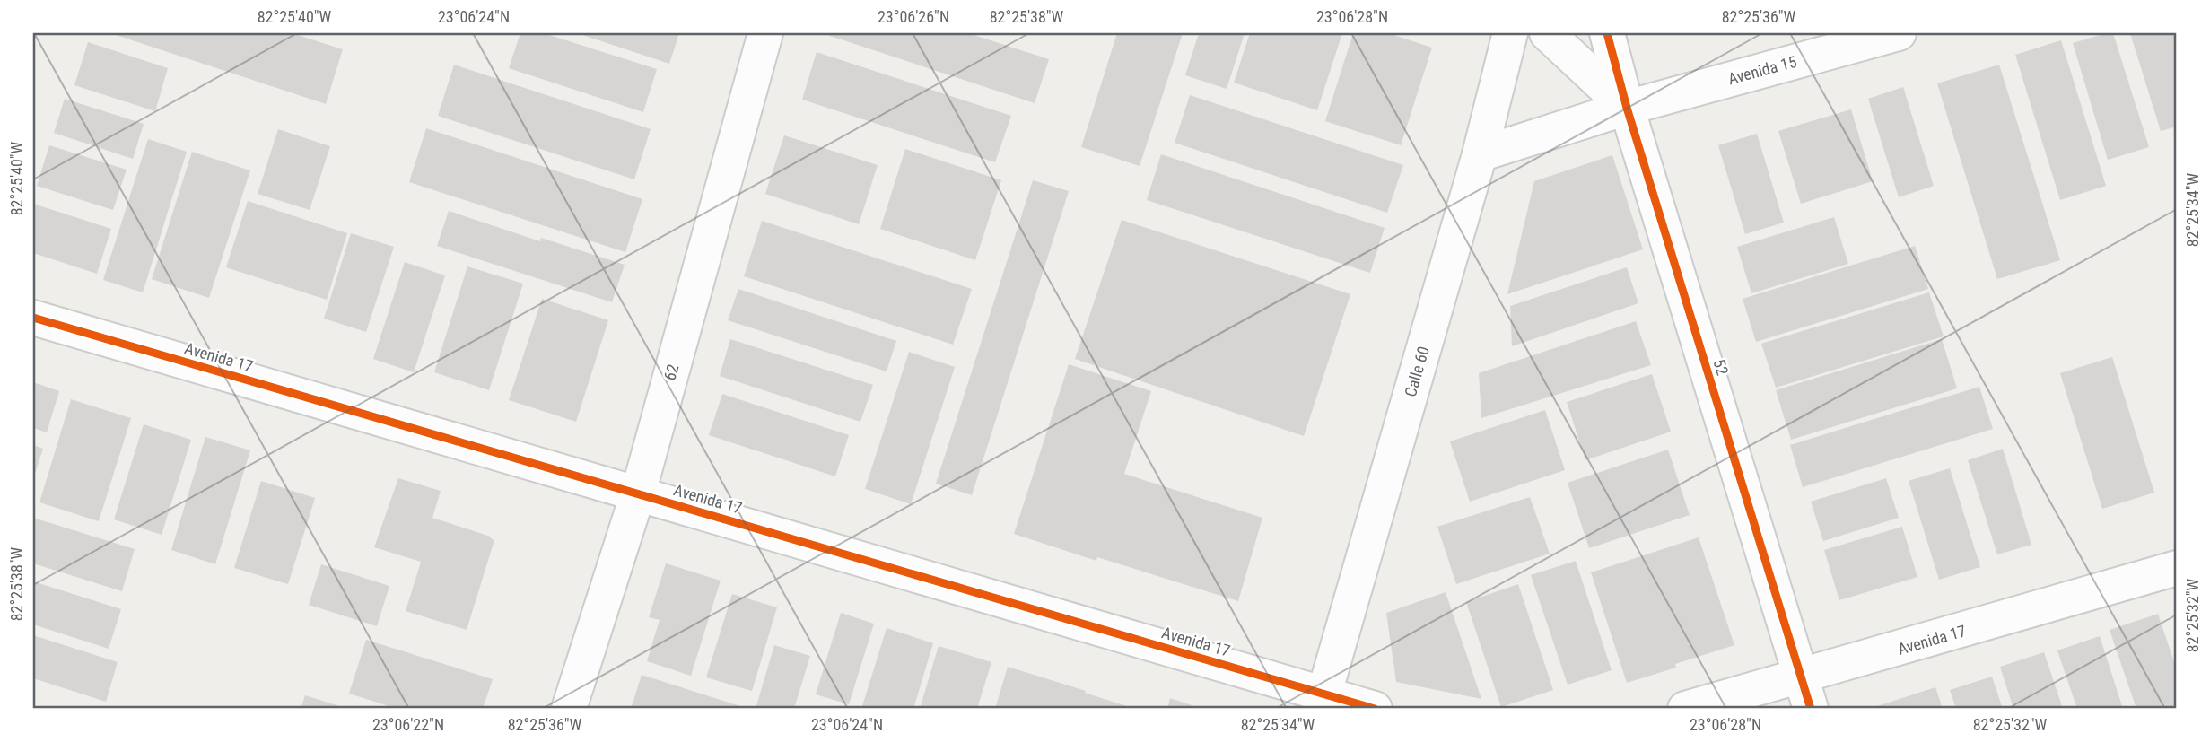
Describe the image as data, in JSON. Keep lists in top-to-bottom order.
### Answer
{
  "streets": {
    "street": [
      "Avenida 15",
      "Avenida 17",
      "52",
      "Calle 60",
      "62"
    ]
  },
  "crossings": [
    ["Avenida 15", "52"],
    ["Avenida 15", "Calle 60"],
    ["Avenida 17", "52"],
    ["Avenida 17", "Calle 60"],
    ["Avenida 17", "62"]
  ],
  "coordinates": [
    "82°25'40\"W",
    "23°06'24\"N",
    "23°06'26\"N",
    "82°25'38\"W",
    "23°06'28\"N",
    "82°25'36\"W",
    "82°25'34\"W",
    "82°25'32\"W",
    "23°06'22\"N"
  ]
}
